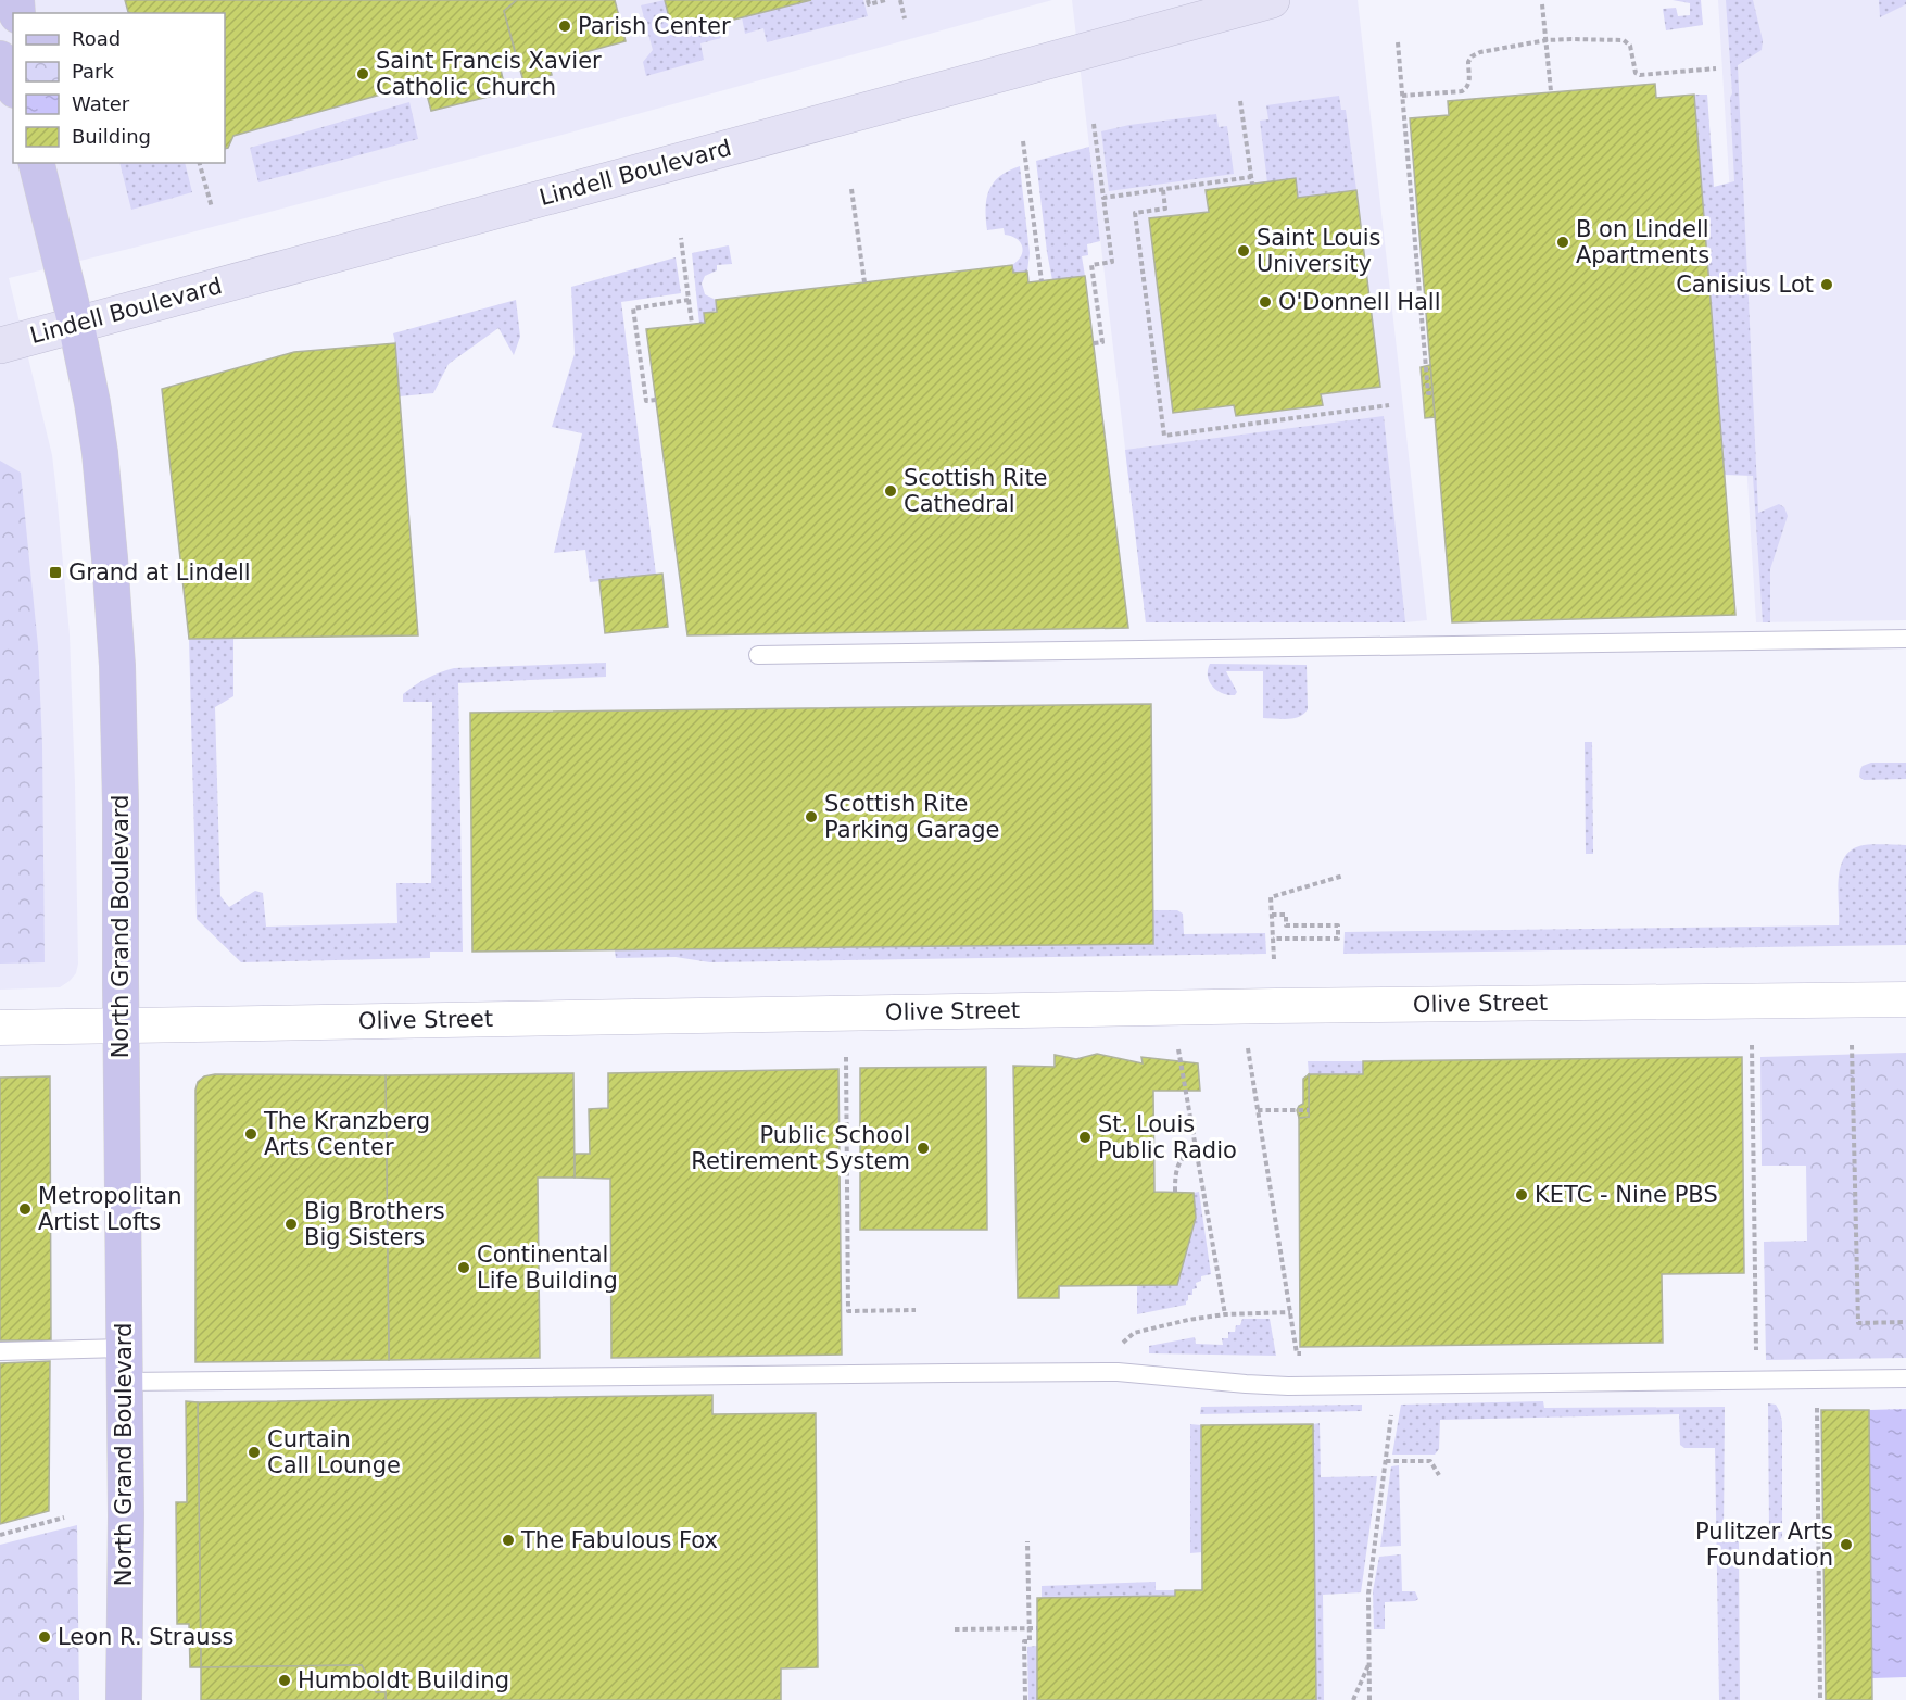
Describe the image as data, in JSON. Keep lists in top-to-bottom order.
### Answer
{
  "streets": {
    "main road": ["Lindell Boulevard", "North Grand Boulevard"],
    "street": ["Olive Street"]
  },
  "crossings": [
    ["Lindell Boulevard", "North Grand Boulevard"],
    ["North Grand Boulevard", "Olive Street"]
  ],
  "places": {
    "other": [
      "Parish Center",
      "Saint Francis Xavier Catholic Church",
      "B on Lindell Apartments",
      "Saint Louis University",
      "Canisius Lot",
      "O'Donnell Hall",
      "Scottish Rite Cathedral",
      "Scottish Rite Parking Garage",
      "The Kranzberg Arts Center",
      "St. Louis Public Radio",
      "Public School Retirement System",
      "KETC - Nine PBS",
      "Metropolitan Artist Lofts",
      "Big Brothers Big Sisters",
      "Continental Life Building",
      "Curtain Call Lounge",
      "The Fabulous Fox",
      "Pulitzer Arts Foundation",
      "Leon R. Strauss",
      "Humboldt Building"
    ],
    "transit": ["Grand at Lindell"]
  },
  "legend": [
    "Road",
    "Park",
    "Water",
    "Building"
  ]
}
